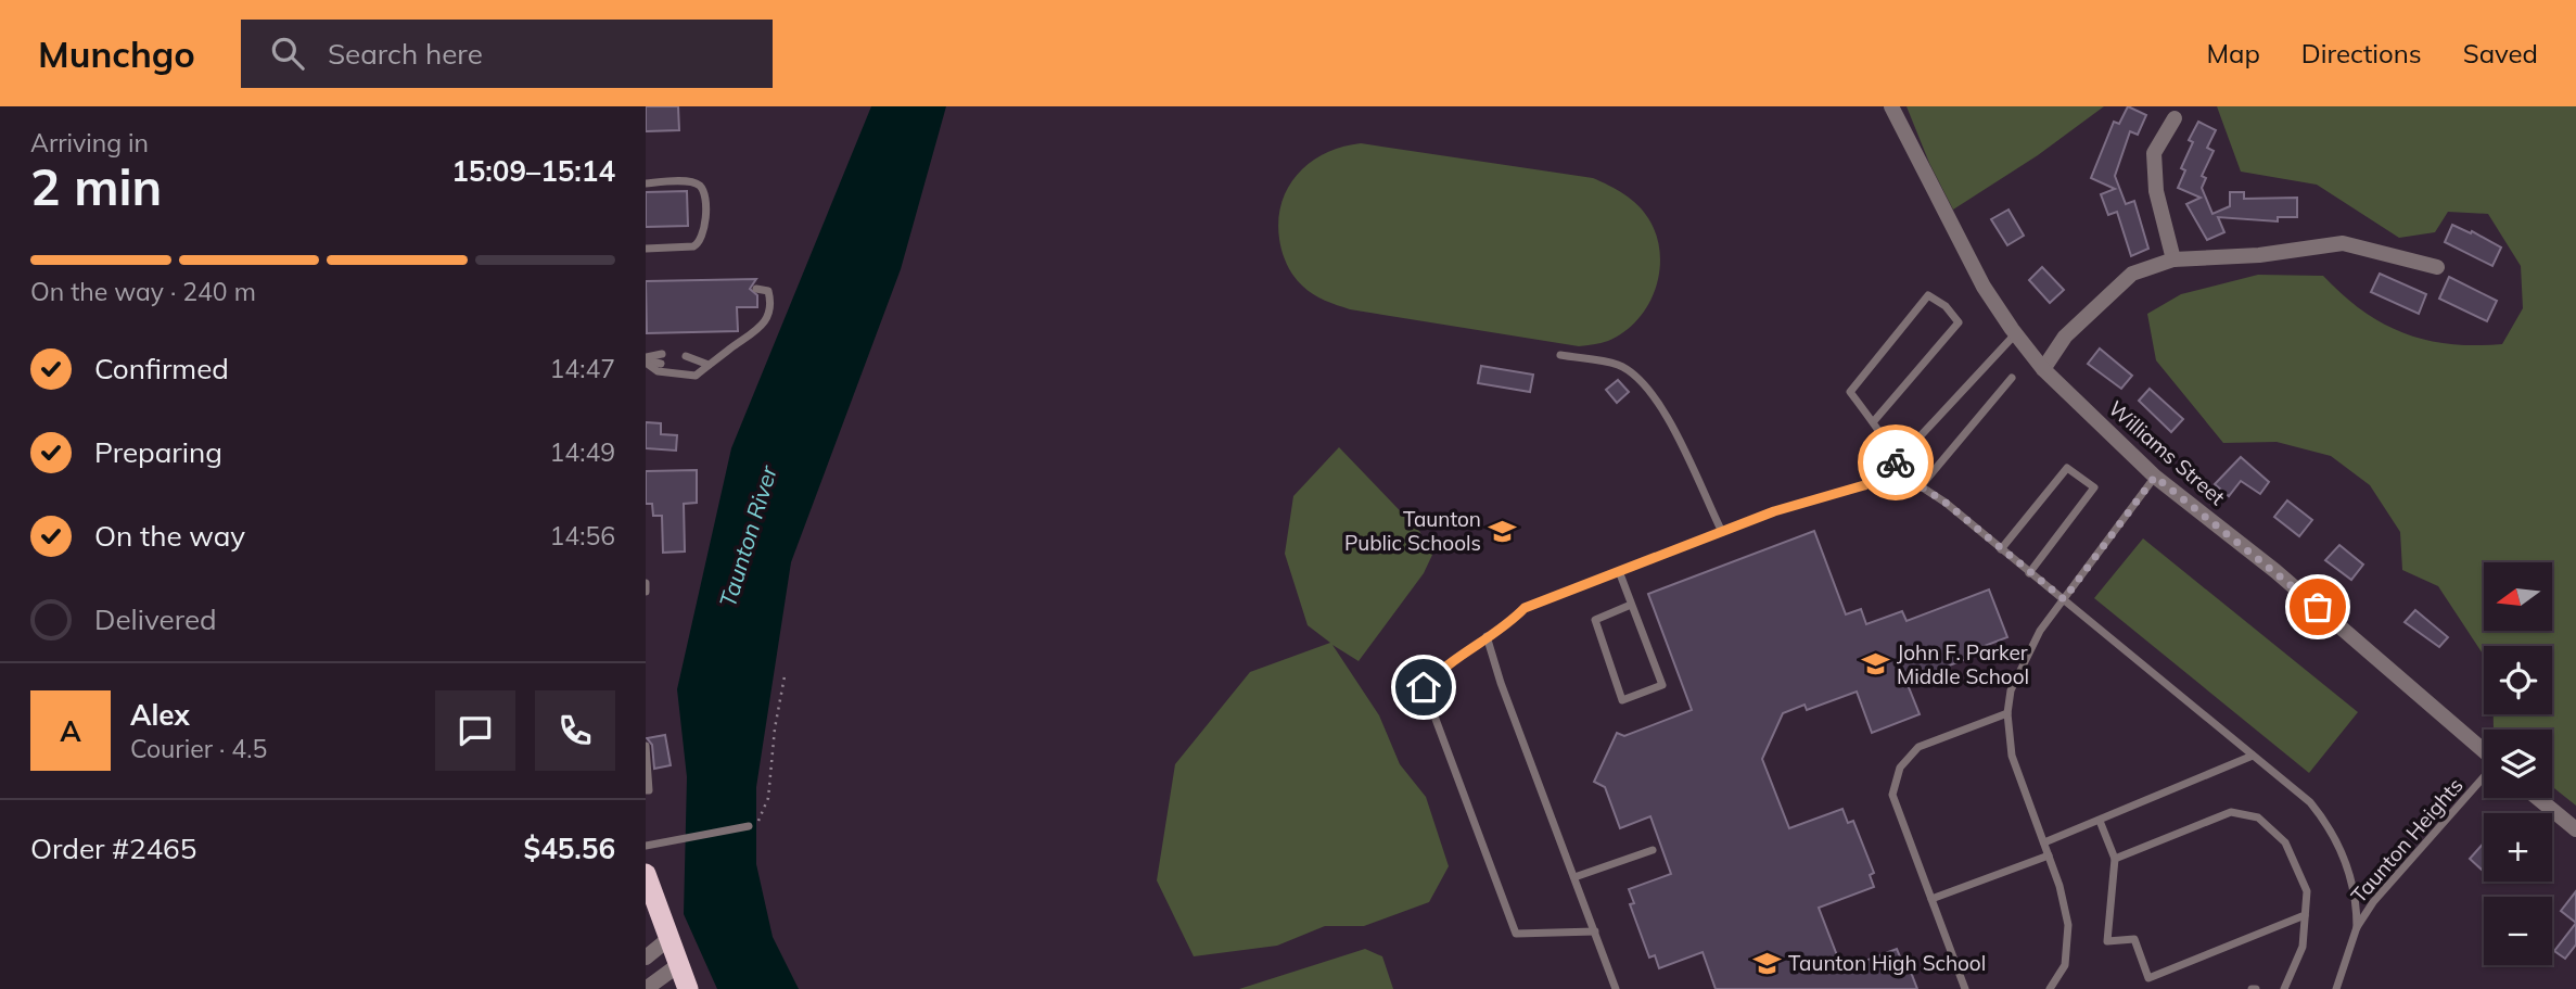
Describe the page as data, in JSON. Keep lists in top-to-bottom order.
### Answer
{
  "streets": {
    "street": ["Williams Street"],
    "lane": ["Taunton Heights"]
  },
  "water": ["Taunton River"],
  "places": {
    "school or university": ["Taunton Public Schools", "John F. Parker Middle School", "Taunton High School"]
  },
  "north": "left",
  "page": {
    "header": "Munchgo",
    "search": "Search here",
    "nav": ["Map", "Directions", "Saved"],
    "heading": ["2 min", "Arriving in", "15:09–15:14"],
    "panel": [
      "Alex",
      "Courier · 4.5",
      "Order #2465",
      "$45.56"
    ],
    "bar": "On the way · 240 m",
    "list": [
      ["Confirmed", "14:47"],
      ["Preparing", "14:49"],
      ["On the way", "14:56"],
      "Delivered"
    ],
    "map_buttons": ["+", "−"],
    "round": "A"
  }
}
